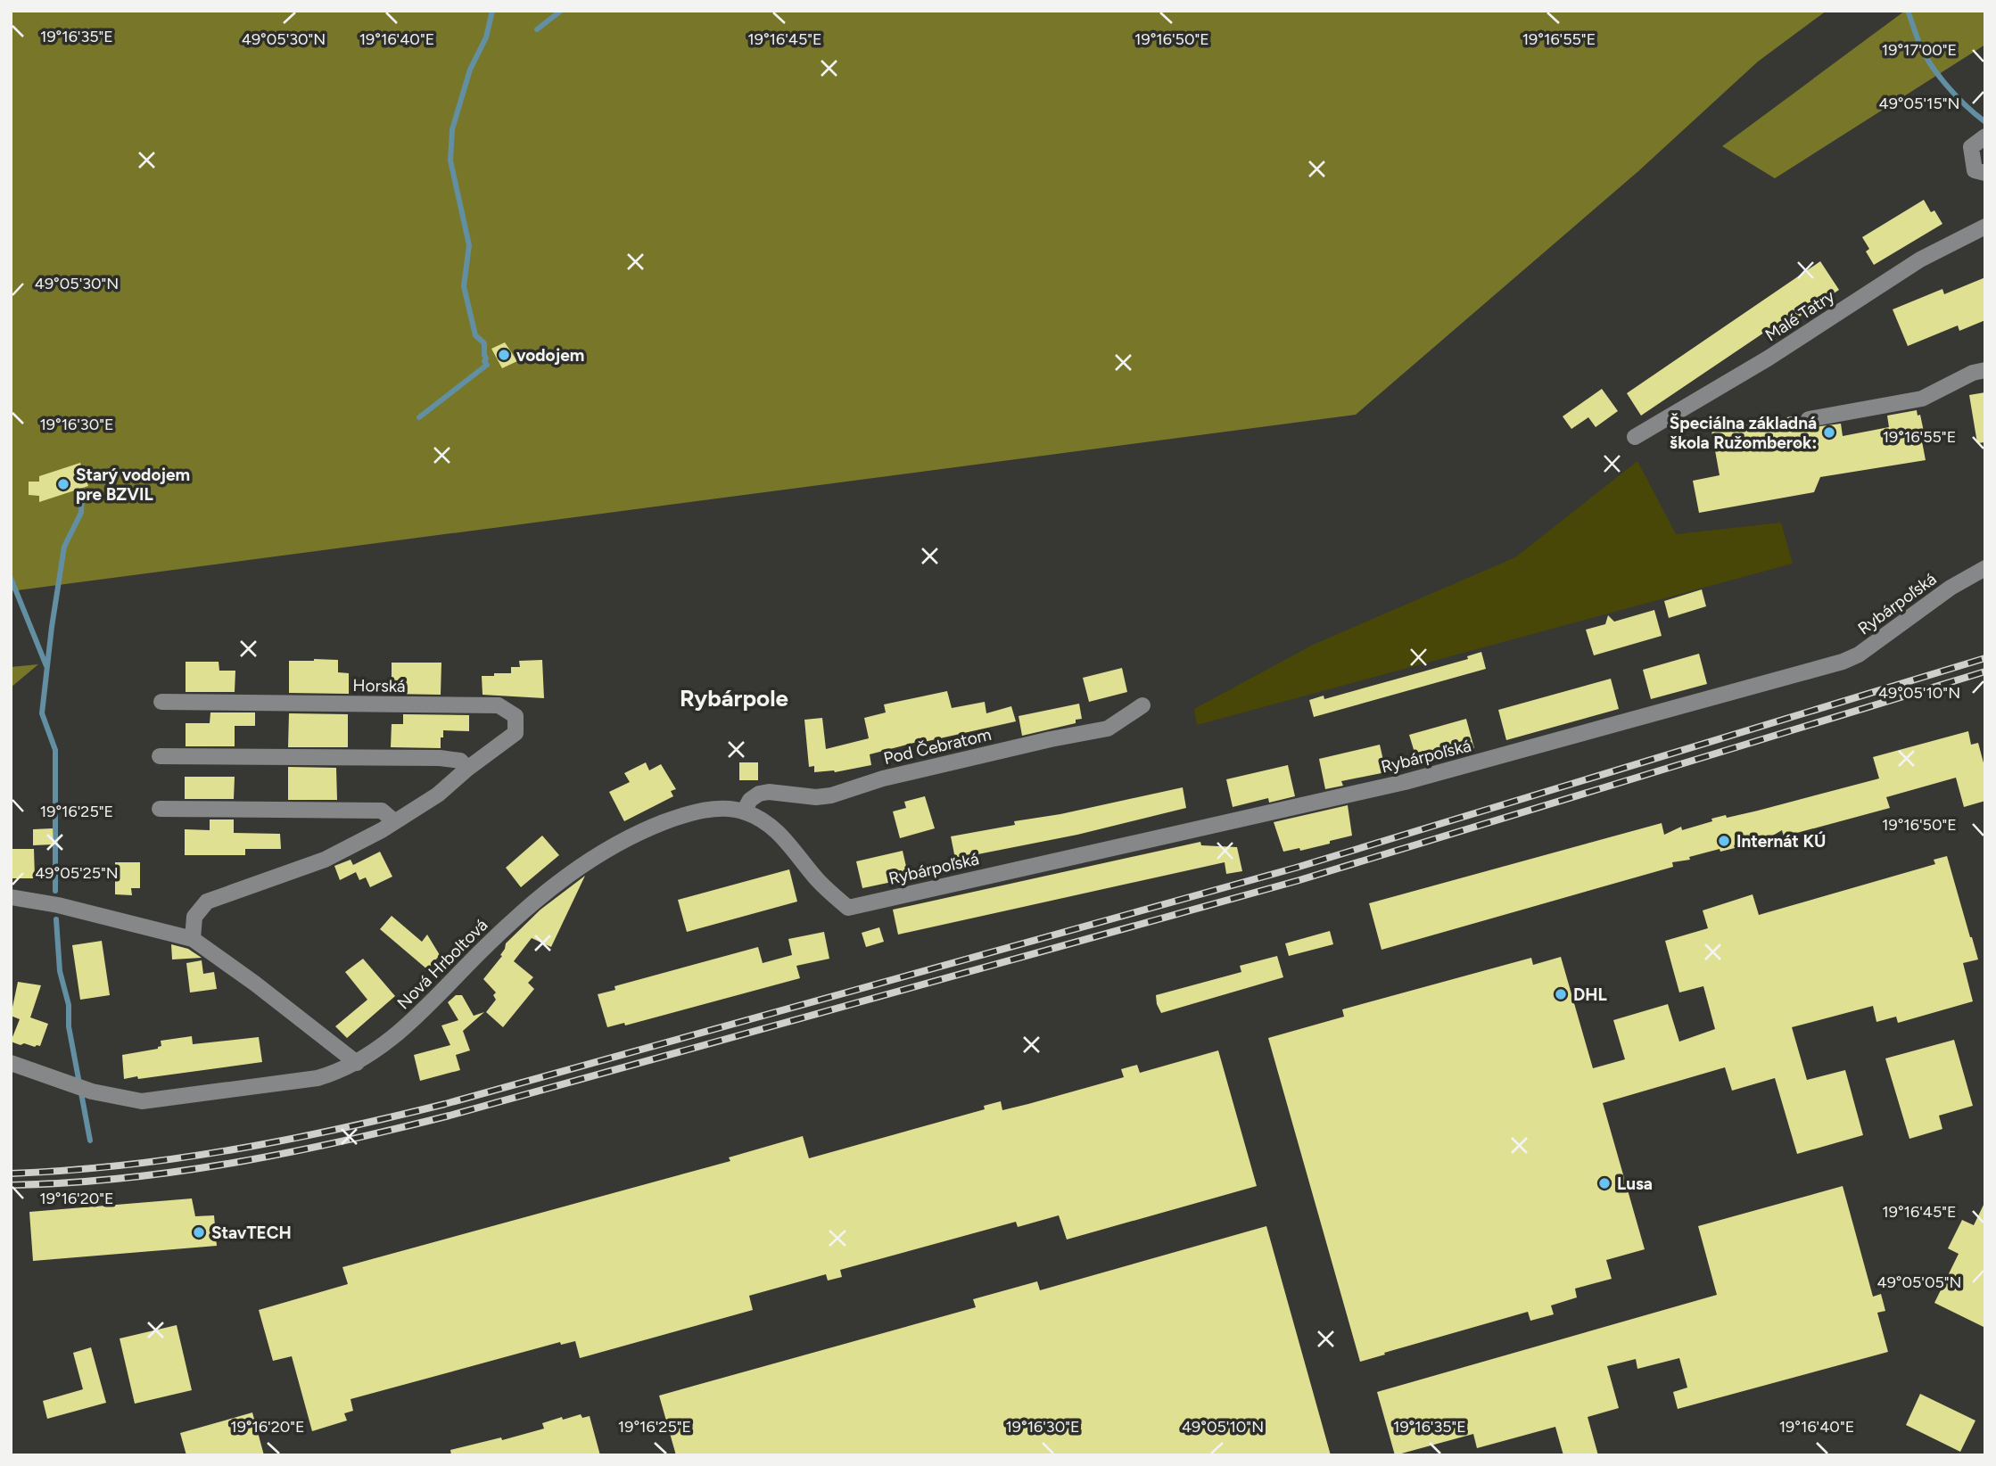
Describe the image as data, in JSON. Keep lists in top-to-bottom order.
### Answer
{
  "streets": {
    "street": [
      "Malé Tatry",
      "Rybárpoľská",
      "Horská",
      "Pod Čebratom",
      "Nová Hrboltová"
    ]
  },
  "crossings": [
    ["Rybárpoľská", "Nová Hrboltová"],
    ["Pod Čebratom", "Nová Hrboltová"]
  ],
  "districts": ["Rybárpole"],
  "places": [
    "vodojem",
    "Špeciálna základná škola Ružomberok:",
    "Starý vodojem pre BZVIL",
    "Internát KÚ",
    "DHL",
    "Lusa",
    "StavTECH"
  ],
  "coordinates": [
    "19°16'35\"E",
    "19°16'40\"E",
    "19°16'45\"E",
    "19°16'50\"E",
    "19°16'55\"E",
    "49°05'30\"N",
    "19°17'00\"E",
    "49°05'15\"N",
    "19°16'30\"E",
    "49°05'10\"N",
    "19°16'25\"E",
    "49°05'25\"N",
    "19°16'20\"E",
    "49°05'05\"N"
  ]
}
